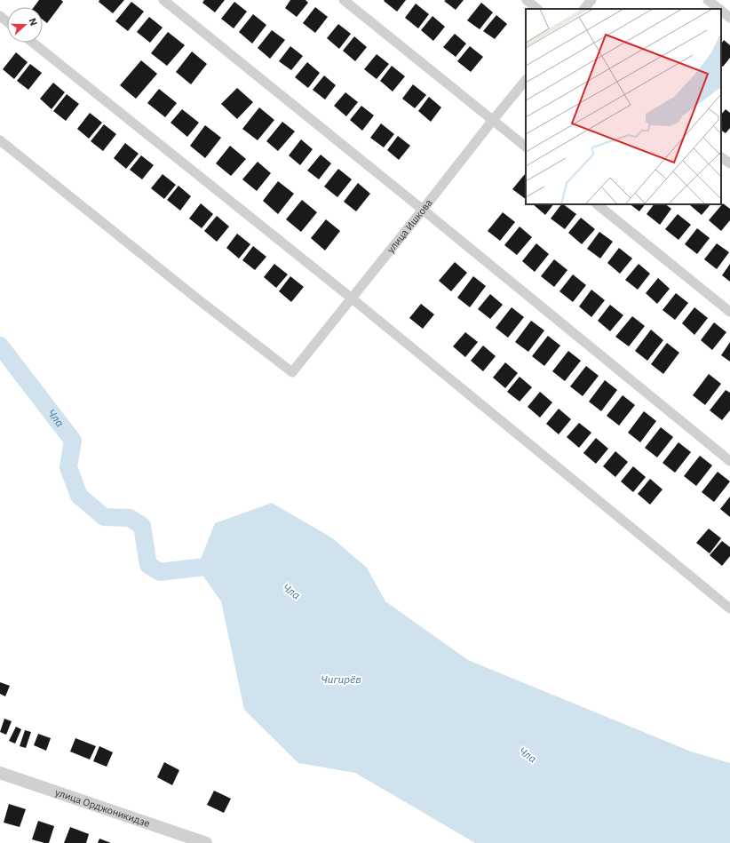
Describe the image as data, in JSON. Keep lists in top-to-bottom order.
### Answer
{
  "streets": {
    "street": ["улица Ишкова", "улица Орджоникидзе"]
  },
  "water": ["Чла", "Чигирёв"],
  "north": "right"
}
